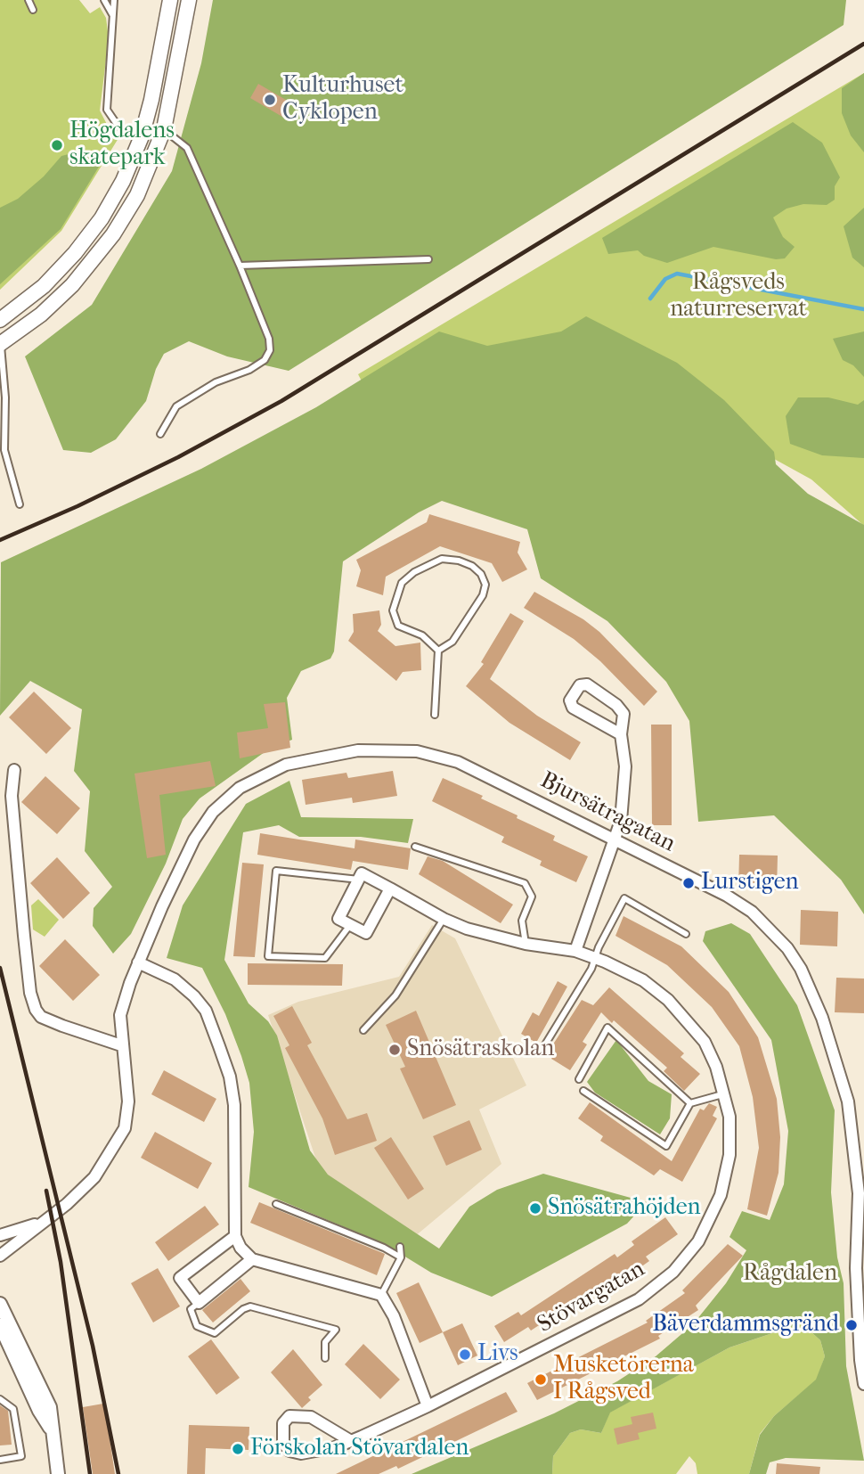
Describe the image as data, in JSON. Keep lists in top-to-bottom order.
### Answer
{
  "streets": {
    "street": ["Bjursätragatan", "Stövargatan"]
  },
  "parks": ["Rågsveds naturreservat", "Rågdalen"],
  "places": [
    "Kulturhuset Cyklopen",
    "Högdalens skatepark",
    "Lurstigen",
    "Snösätraskolan",
    "Snösätrahöjden",
    "Bäverdammsgränd",
    "Livs",
    "Musketörerna I Rågsved",
    "Förskolan Stövardalen"
  ]
}
